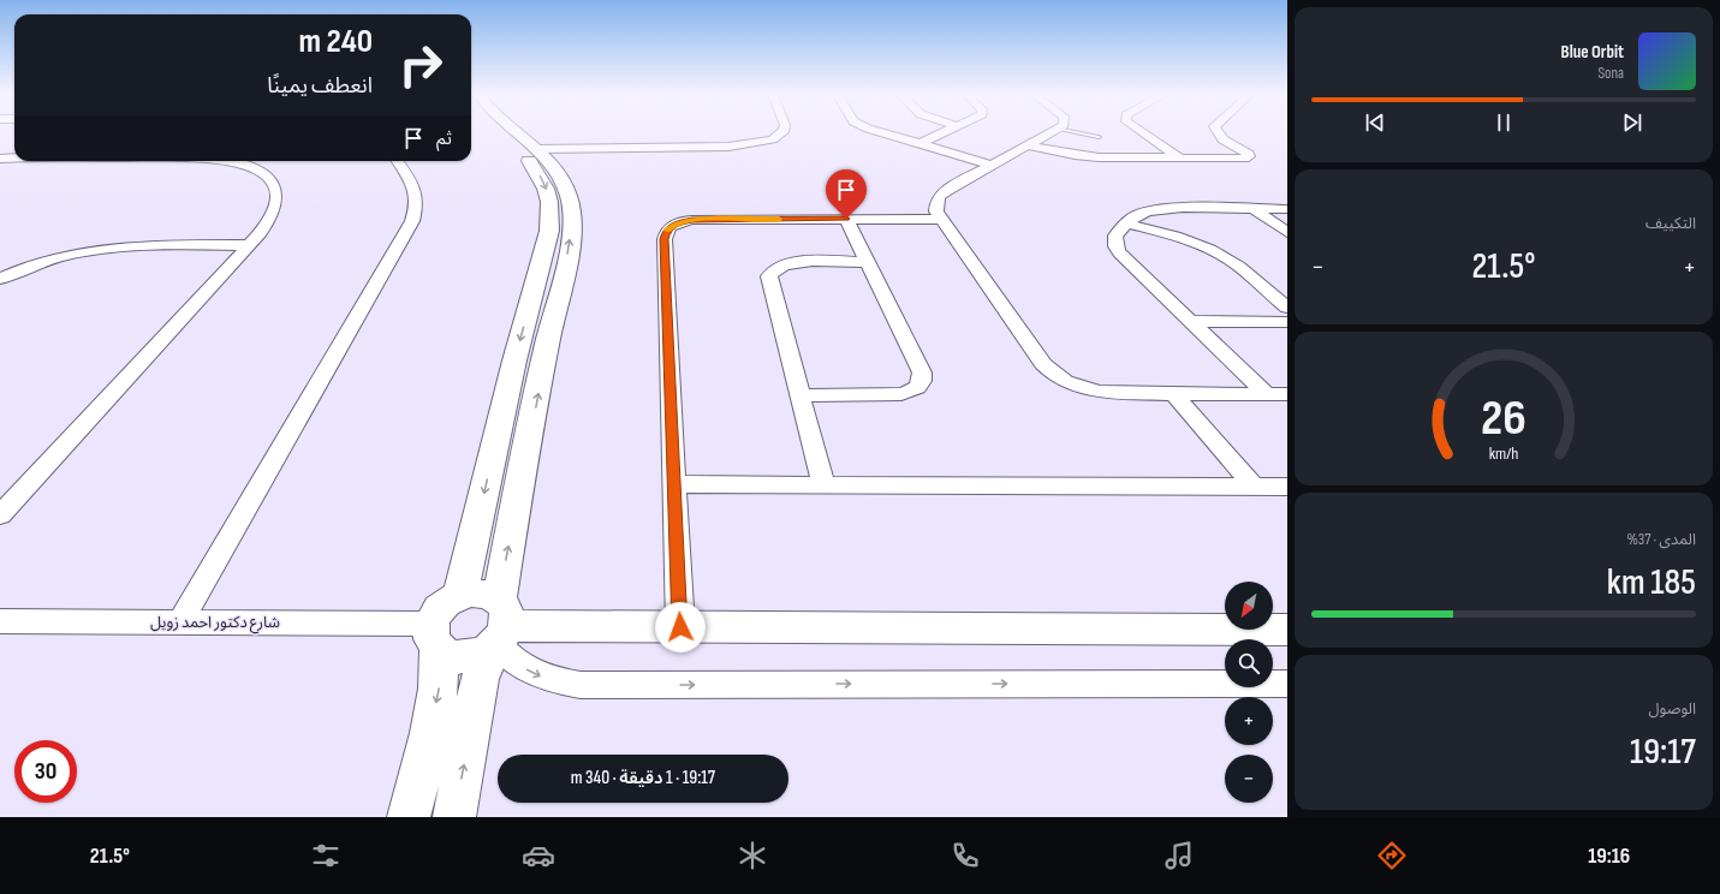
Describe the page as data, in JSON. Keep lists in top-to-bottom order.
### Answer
{
  "streets": {
    "street": ["شارع دكتور احمد زويل"]
  },
  "north": "bottom left",
  "page": {
    "turn": ["240 m", "انعطف يمينًا"],
    "song": ["Blue Orbit", "Sona"],
    "then": "ثم",
    "tile": [
      "التكييف",
      ["المدى · 37%", "185 km"],
      ["الوصول", "19:17"]
    ],
    "heat": ["−", "21.5°", "+"],
    "map_buttons": ["+", "−"],
    "limit": "30",
    "trip": "19:17 · 1 دقيقة · 340 m",
    "tabs": ["19:16", "21.5°"],
    "gauge": ["26", "km/h"]
  }
}
